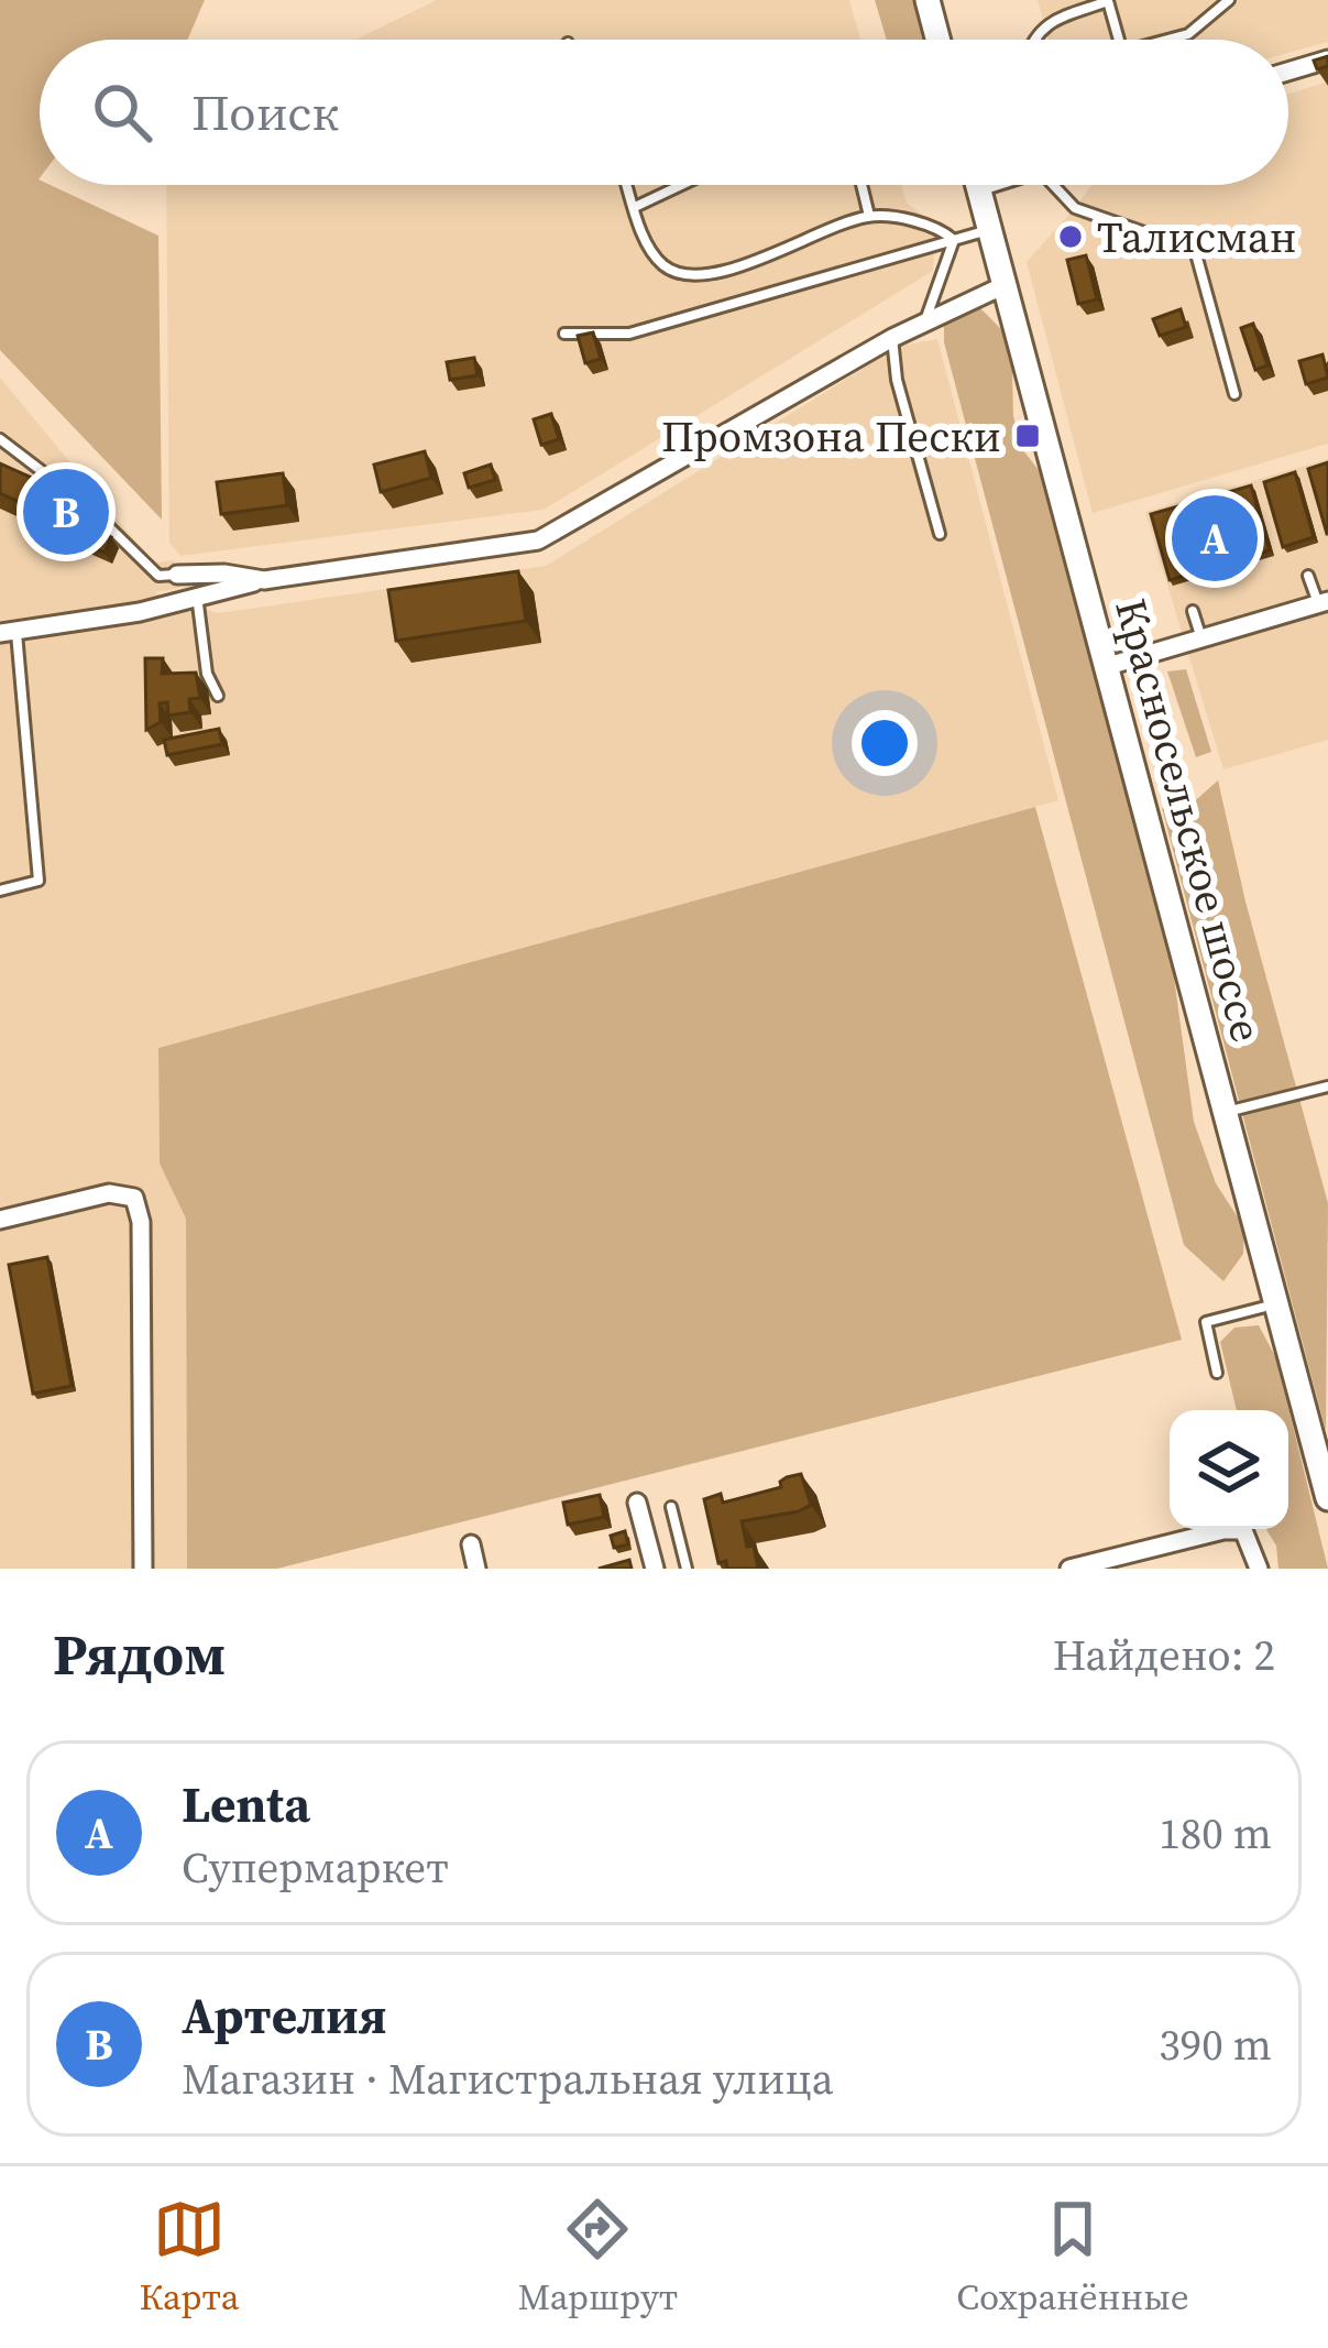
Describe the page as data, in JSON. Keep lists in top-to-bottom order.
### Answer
{
  "streets": {
    "main road": ["Красносельское шоссе"]
  },
  "places": {
    "other": ["Талисман"],
    "transit": ["Промзона Пески"]
  },
  "page": {
    "search": "Поиск",
    "pins": ["B", "A"],
    "heading": ["Рядом", "Найдено: 2"],
    "list": [
      {
        "mark": "A",
        "name": "Lenta",
        "note": "Супермаркет",
        "value": "180 m"
      },
      {
        "mark": "B",
        "name": "Артелия",
        "note": "Магазин · Магистральная улица",
        "value": "390 m"
      }
    ],
    "nav": ["Карта", "Маршрут", "Сохранённые"]
  }
}
